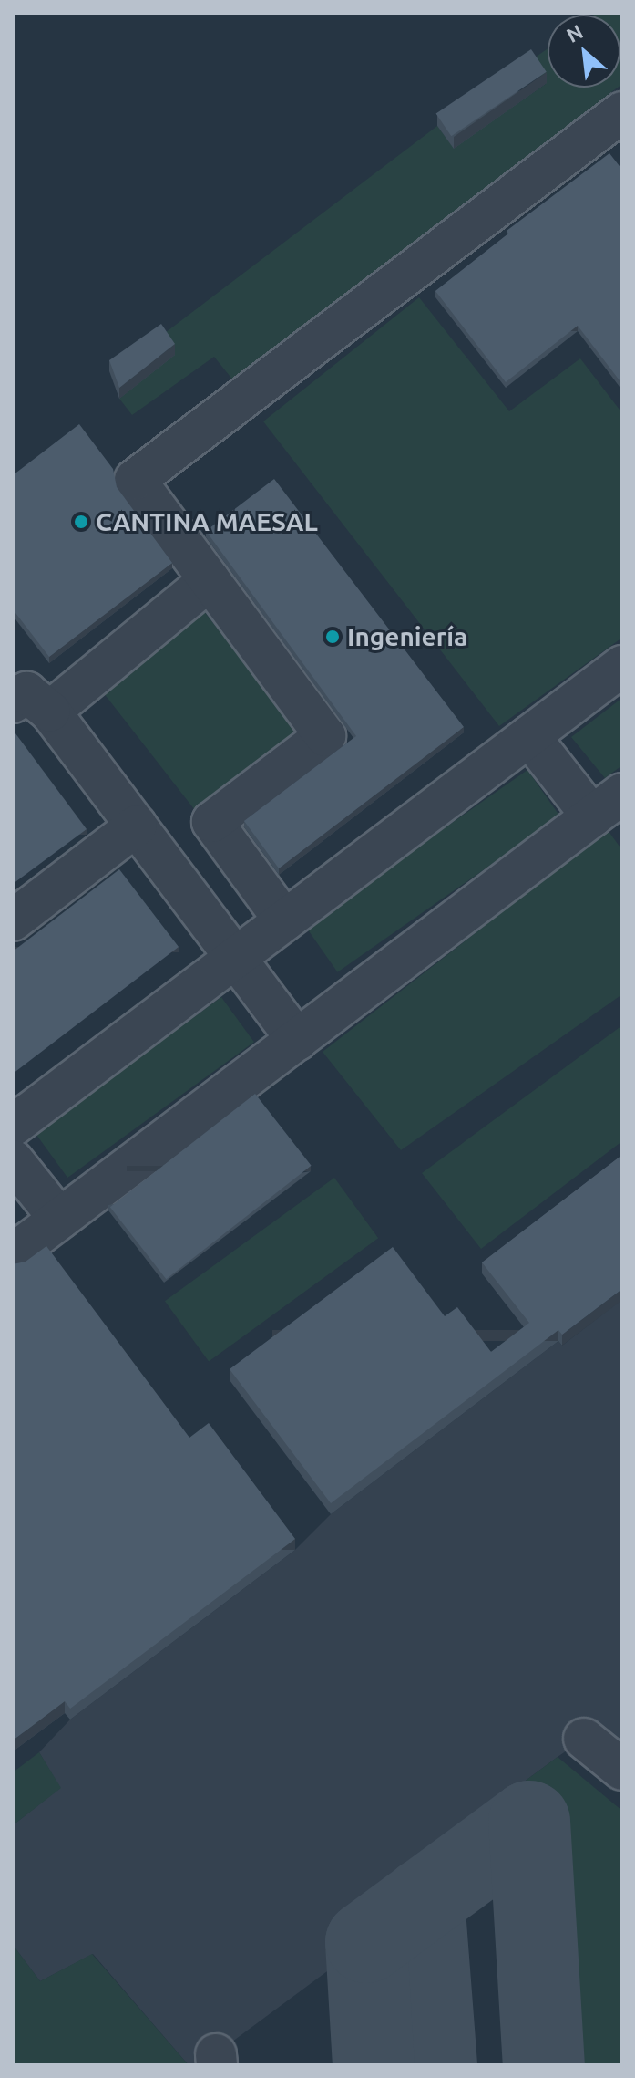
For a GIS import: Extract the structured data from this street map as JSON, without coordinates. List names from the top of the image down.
{
  "places": ["CANTINA MAESAL", "Ingeniería"],
  "north": "top left"
}
